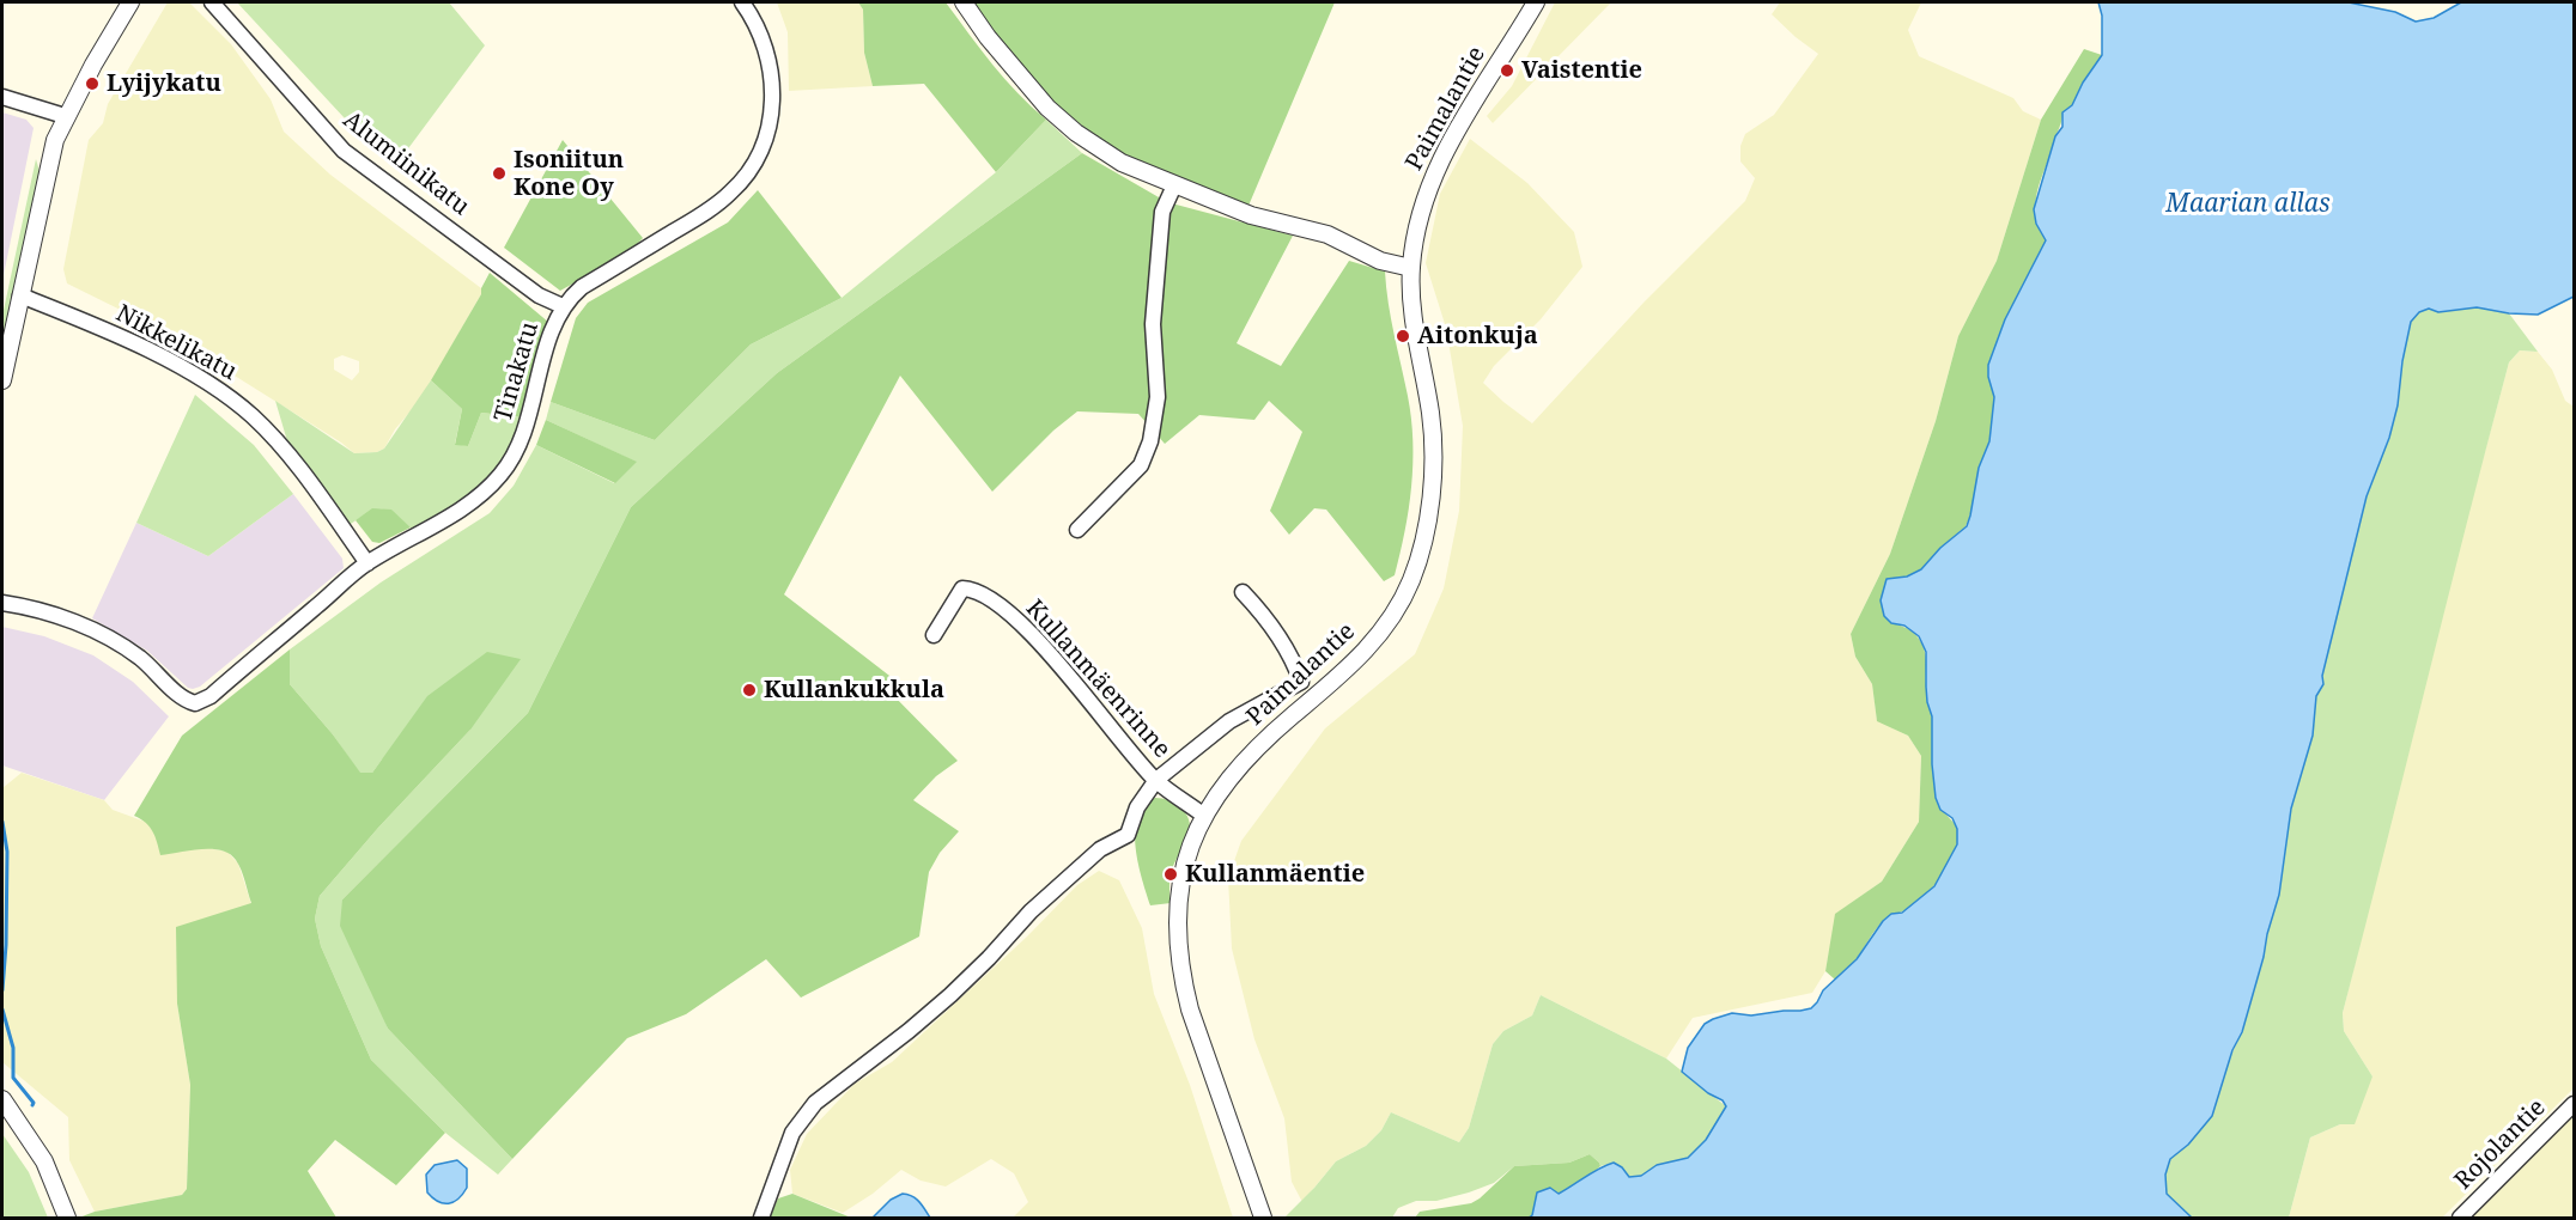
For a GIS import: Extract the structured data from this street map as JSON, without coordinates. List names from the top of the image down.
{
  "streets": {
    "street": [
      "Paimalantie",
      "Alumiinikatu",
      "Nikkelikatu",
      "Tinakatu",
      "Kullanmäenrinne",
      "Rojolantie"
    ]
  },
  "crossings": [
    ["Paimalantie", "Kullanmäenrinne"],
    ["Alumiinikatu", "Tinakatu"],
    ["Nikkelikatu", "Tinakatu"]
  ],
  "water": ["Maarian allas"],
  "places": [
    "Vaistentie",
    "Lyijykatu",
    "Isoniitun Kone Oy",
    "Aitonkuja",
    "Kullankukkula",
    "Kullanmäentie"
  ]
}
